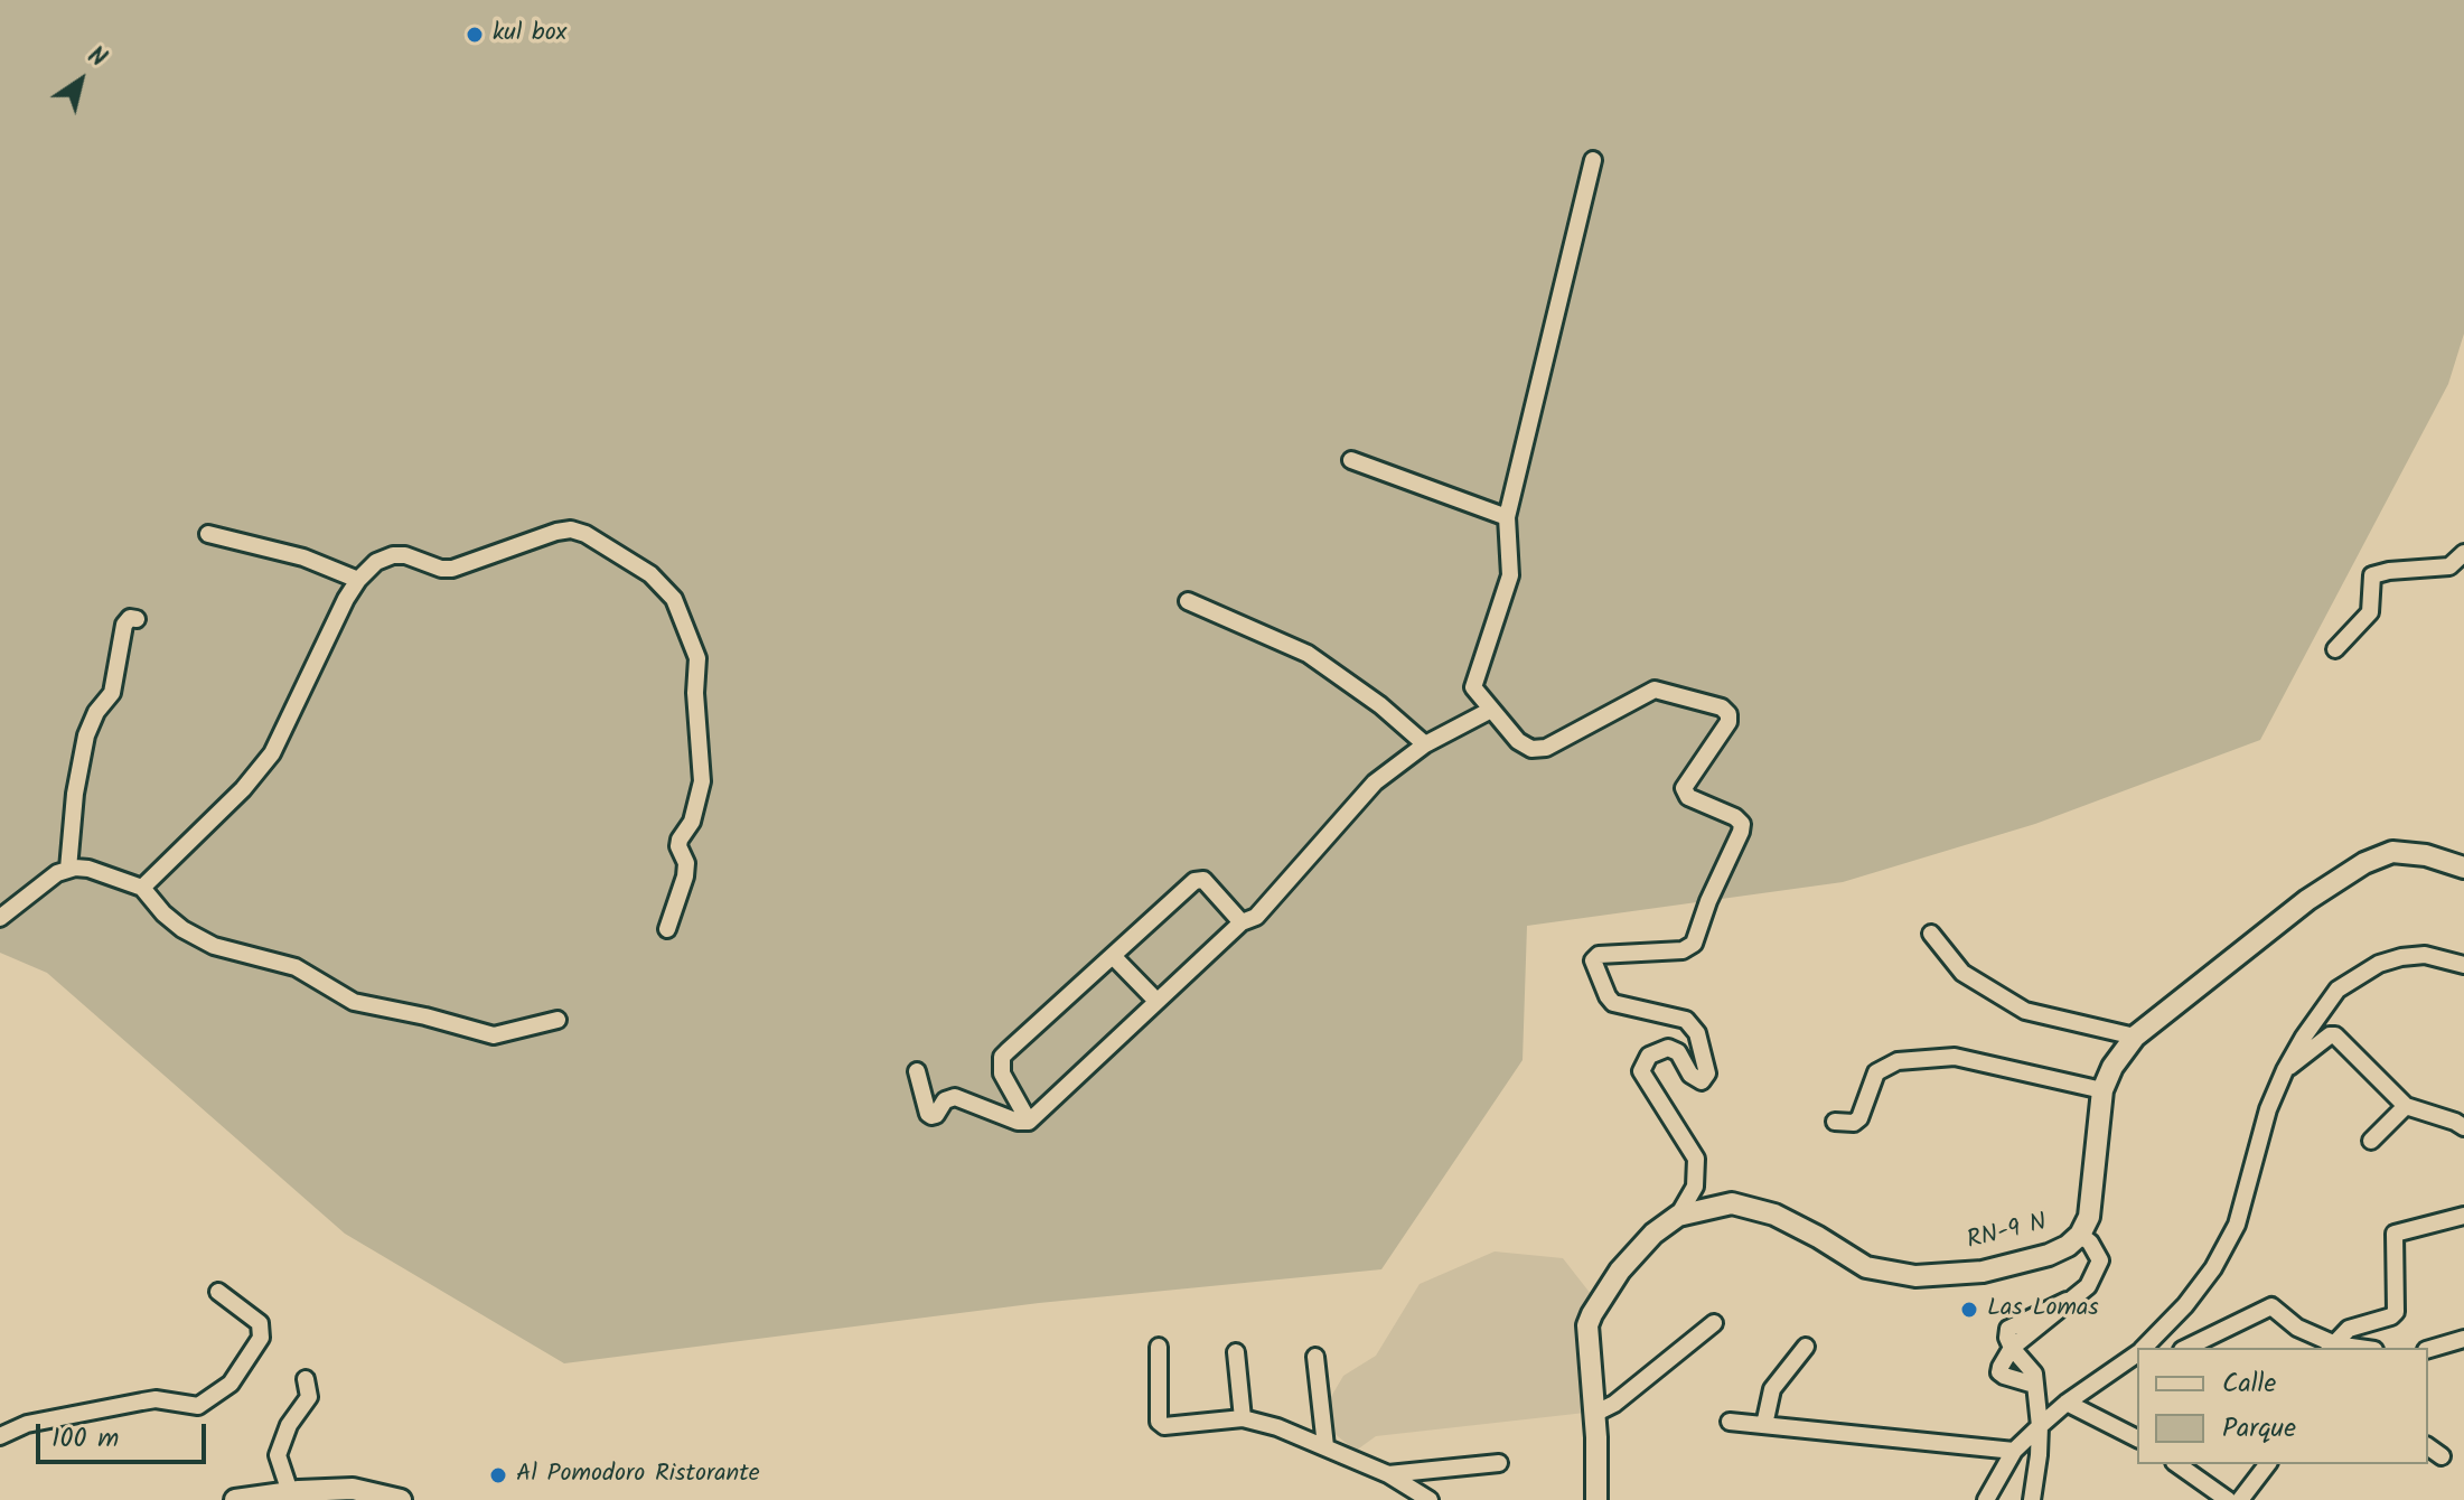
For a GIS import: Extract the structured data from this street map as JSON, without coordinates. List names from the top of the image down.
{
  "streets": {
    "main road": ["RN-9 N"]
  },
  "places": ["kul box", "Las Lomas", "Al Pomodoro Ristorante"],
  "legend": ["Calle", "Parque"],
  "scale_bar": "100 m",
  "north": "top right"
}
